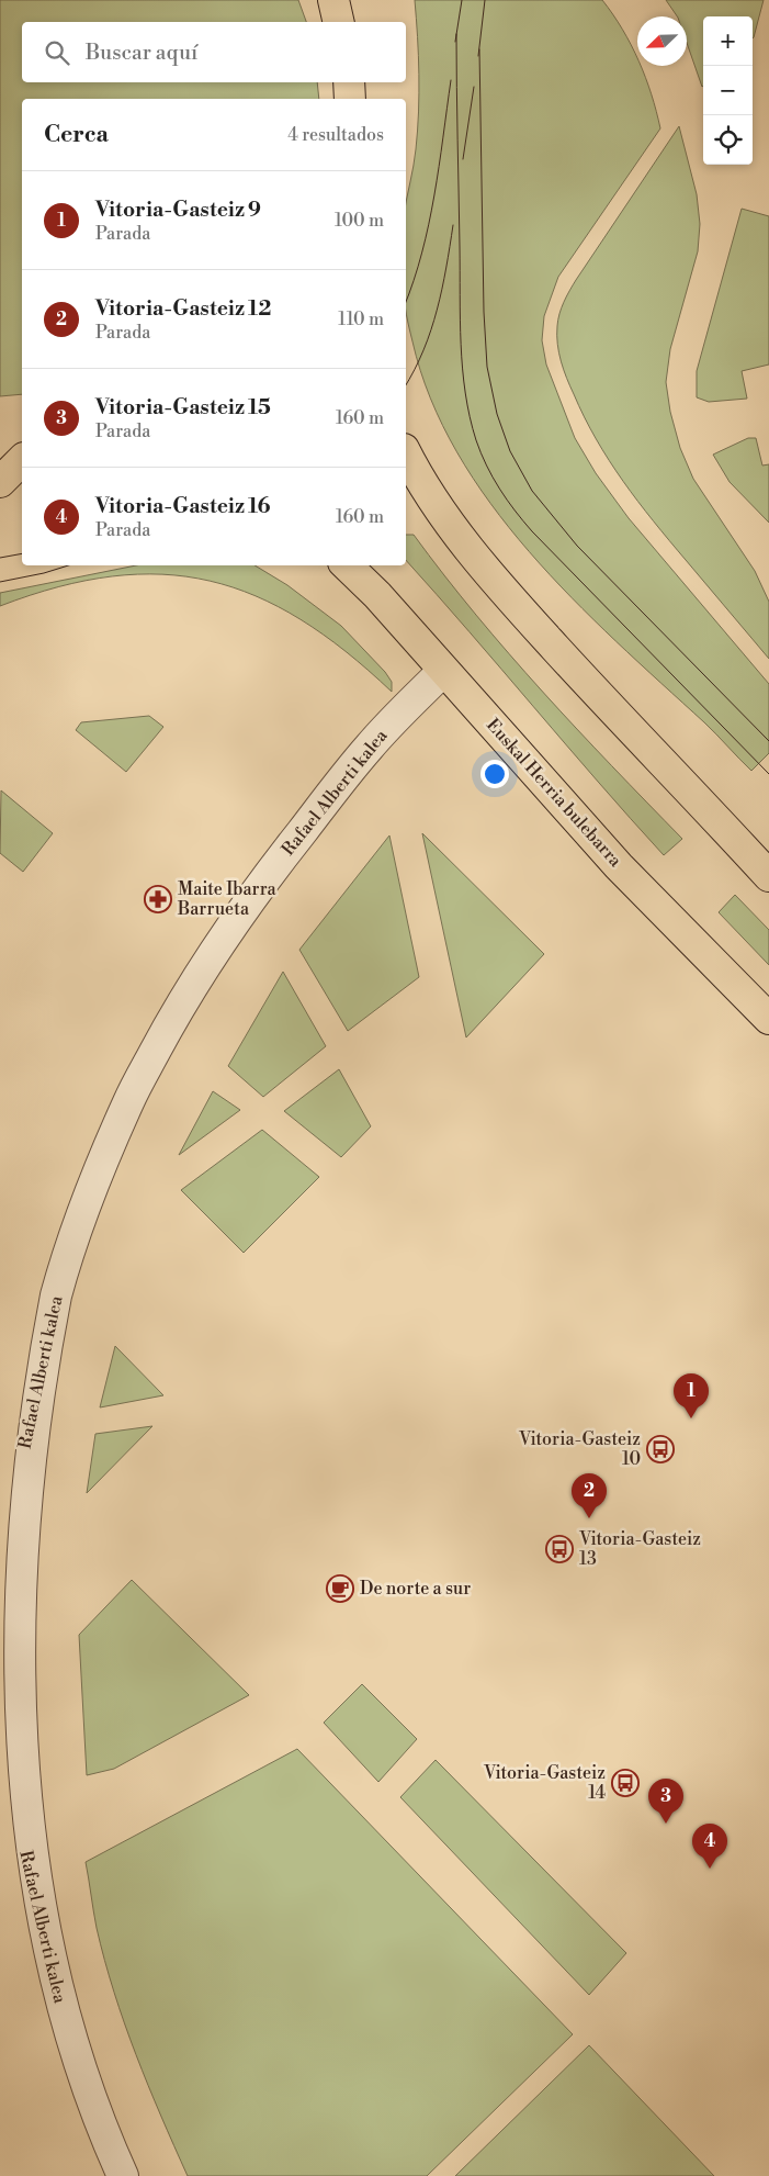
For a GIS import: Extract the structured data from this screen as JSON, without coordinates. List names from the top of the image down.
{
  "streets": {
    "main road": ["Euskal Herria bulebarra"],
    "street": ["Rafael Alberti kalea"]
  },
  "crossings": [
    ["Rafael Alberti kalea", "Euskal Herria bulebarra"]
  ],
  "places": {
    "pharmacy": ["Maite Ibarra Barrueta"],
    "bus stop": ["Vitoria-Gasteiz 10", "Vitoria-Gasteiz 13", "Vitoria-Gasteiz 14"],
    "cafe": ["De norte a sur"]
  },
  "north": "bottom left",
  "page": {
    "map_buttons": ["+", "−"],
    "search": "Buscar aquí",
    "heading": ["Cerca", "4 resultados"],
    "list": [
      {
        "mark": "1",
        "name": "Vitoria-Gasteiz 9",
        "note": "Parada",
        "value": "100 m"
      },
      {
        "mark": "2",
        "name": "Vitoria-Gasteiz 12",
        "note": "Parada",
        "value": "110 m"
      },
      {
        "mark": "3",
        "name": "Vitoria-Gasteiz 15",
        "note": "Parada",
        "value": "160 m"
      },
      {
        "mark": "4",
        "name": "Vitoria-Gasteiz 16",
        "note": "Parada",
        "value": "160 m"
      }
    ],
    "pins": [
      "1",
      "2",
      "3",
      "4"
    ]
  }
}
